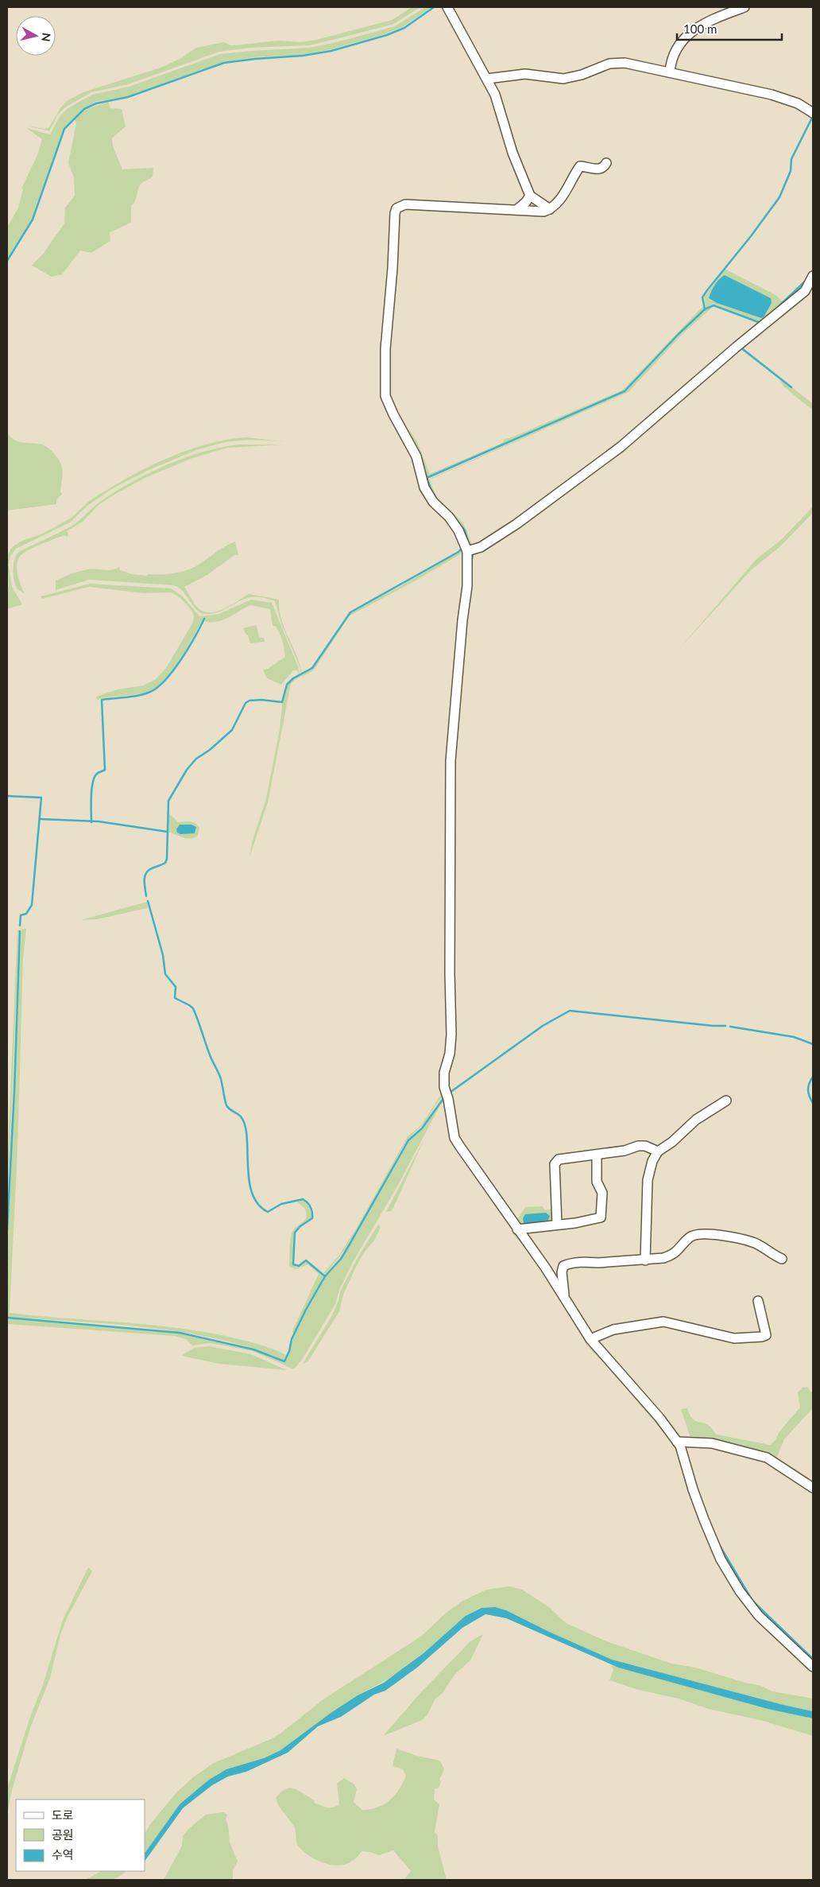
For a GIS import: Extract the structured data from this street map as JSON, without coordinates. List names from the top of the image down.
{
  "legend": ["도로", "공원", "수역"],
  "scale_bar": "100 m",
  "north": "right"
}
